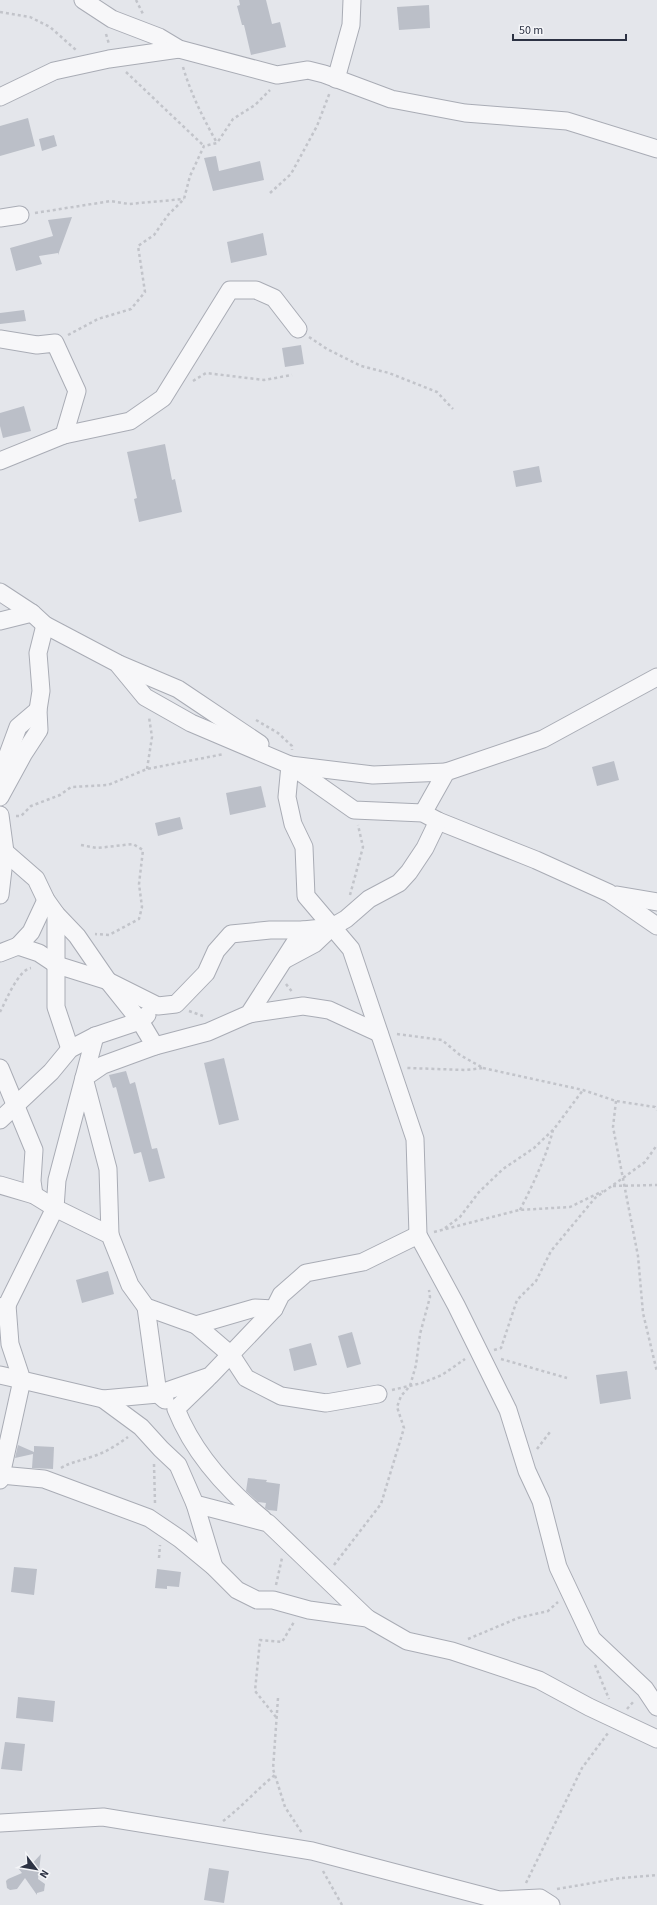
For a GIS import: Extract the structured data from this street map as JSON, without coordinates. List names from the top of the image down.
{
  "scale_bar": "50 m",
  "north": "bottom right"
}
